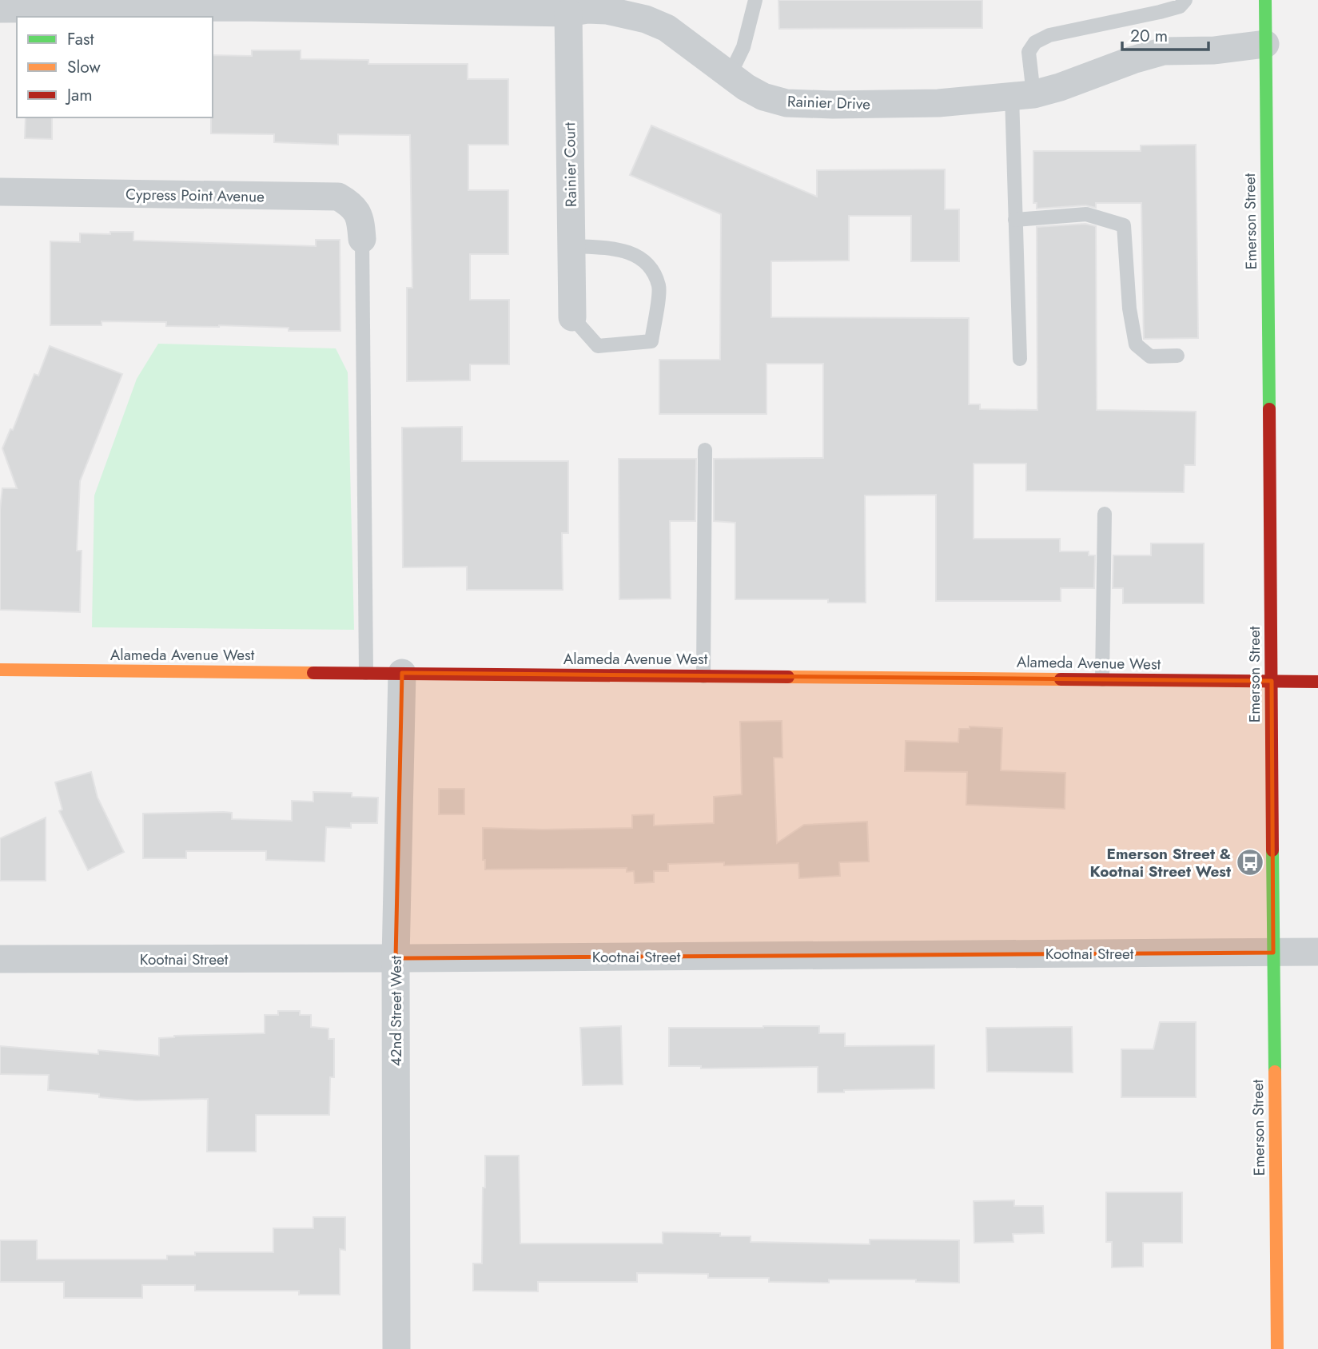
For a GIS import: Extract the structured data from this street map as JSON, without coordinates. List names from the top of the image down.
{
  "streets": {
    "main road": ["Emerson Street", "Alameda Avenue West"],
    "street": [
      "Rainier Drive",
      "Rainier Court",
      "Cypress Point Avenue",
      "Kootnai Street",
      "42nd Street West"
    ]
  },
  "crossings": [
    ["Rainier Drive", "Rainier Court"],
    ["Rainier Drive", "Emerson Street"],
    ["Emerson Street", "Alameda Avenue West"],
    ["Emerson Street", "Kootnai Street"],
    ["Alameda Avenue West", "42nd Street West"],
    ["Kootnai Street", "42nd Street West"]
  ],
  "places": {
    "bus stop": ["Emerson Street & Kootnai Street West"]
  },
  "legend": ["Fast", "Slow", "Jam"],
  "scale_bar": "20 m"
}
